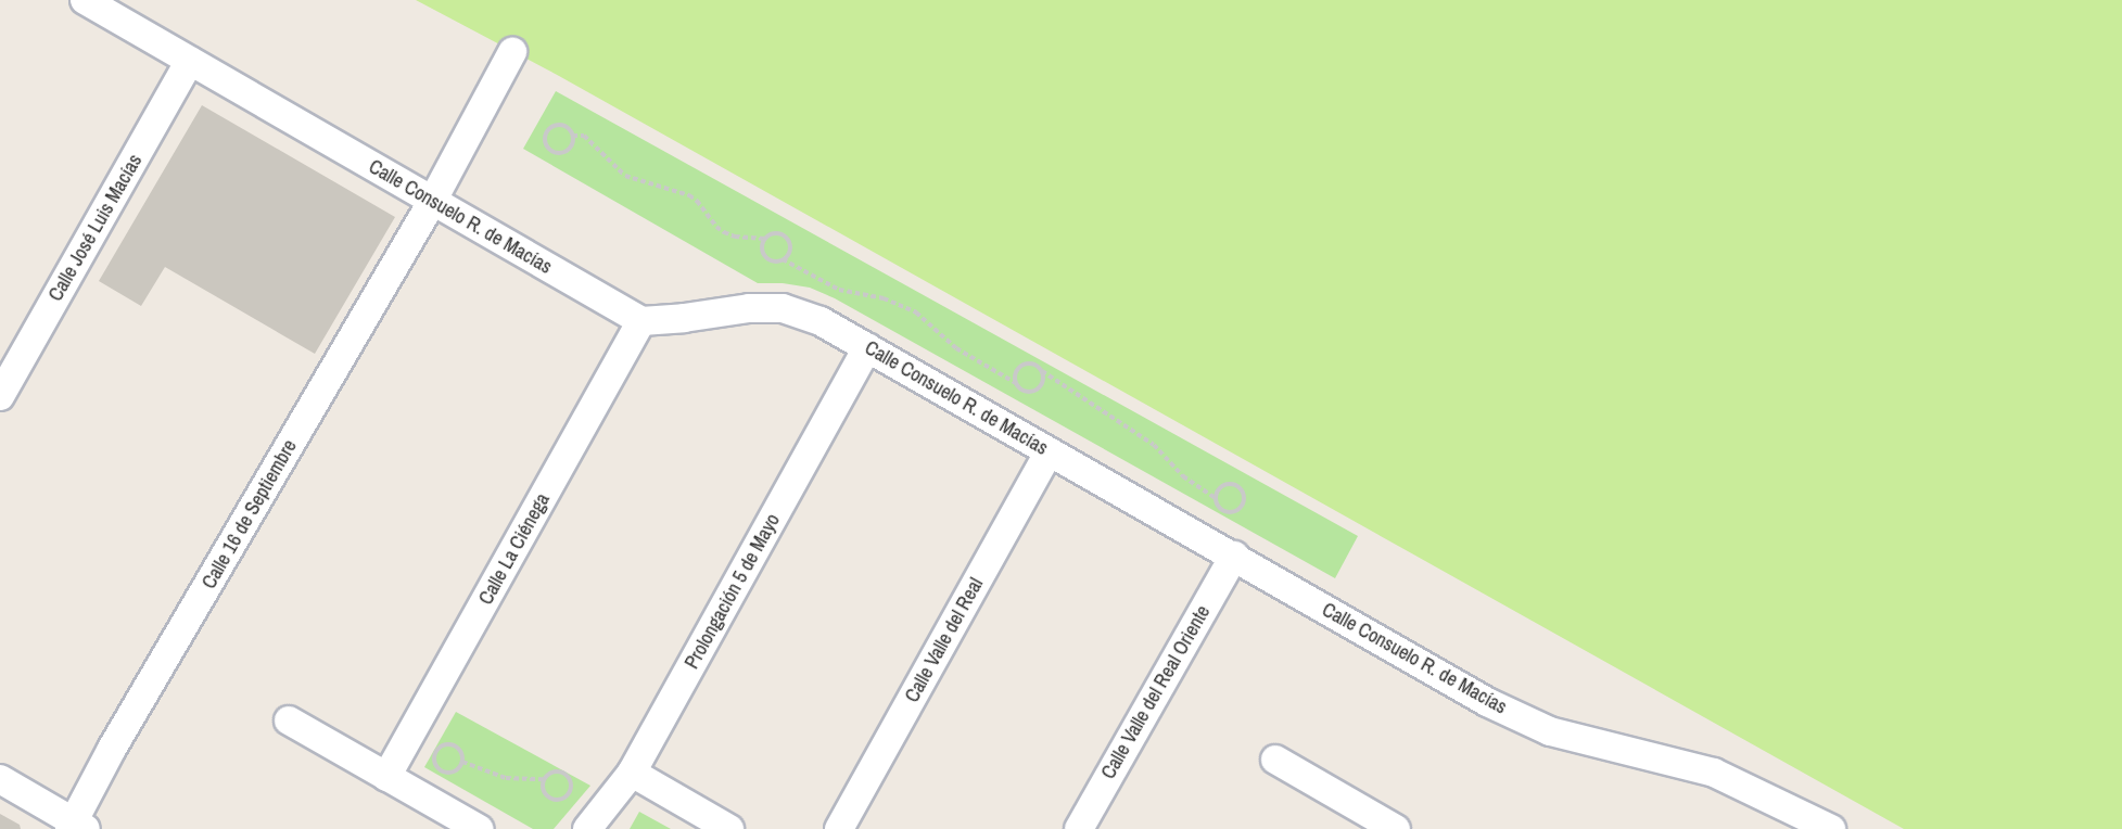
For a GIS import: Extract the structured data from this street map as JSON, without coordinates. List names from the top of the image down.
{
  "streets": {
    "street": [
      "Calle Consuelo R. de Macías",
      "Calle José Luis Macías",
      "Calle 16 de Septiembre",
      "Calle La Ciénega",
      "Prolongación 5 de Mayo",
      "Calle Valle del Real",
      "Calle Valle del Real Oriente"
    ]
  },
  "crossings": [
    ["Calle Consuelo R. de Macías", "Calle José Luis Macías"],
    ["Calle Consuelo R. de Macías", "Calle 16 de Septiembre"],
    ["Calle Consuelo R. de Macías", "Calle La Ciénega"],
    ["Calle Consuelo R. de Macías", "Prolongación 5 de Mayo"],
    ["Calle Consuelo R. de Macías", "Calle Valle del Real"],
    ["Calle Consuelo R. de Macías", "Calle Valle del Real Oriente"]
  ]
}
